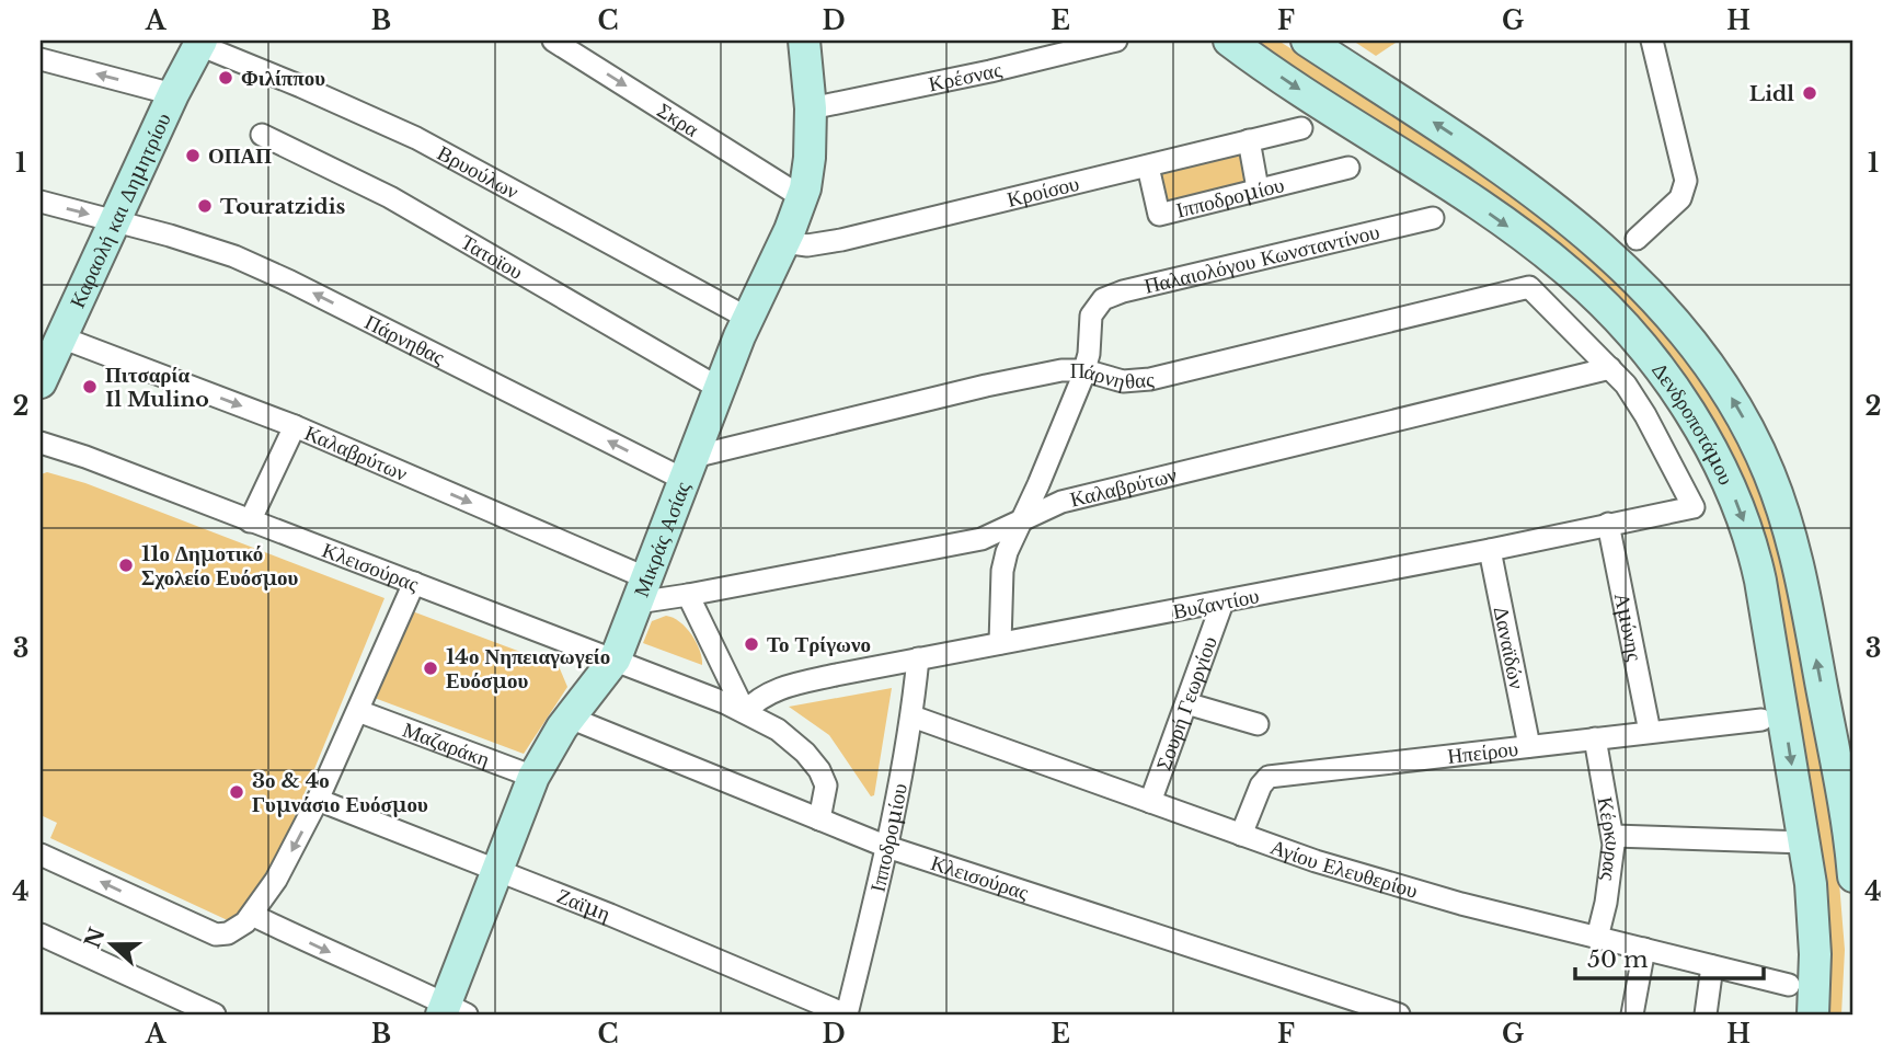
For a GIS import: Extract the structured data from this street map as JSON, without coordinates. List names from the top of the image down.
{
  "streets": {
    "main road": ["Καραολή και Δημητρίου", "Δενδροποτάμου", "Μικράς Ασίας"],
    "street": [
      "Κρέσνας",
      "Σκρα",
      "Βρυούλων",
      "Κροίσου",
      "Ιπποδρομίου",
      "Τατοϊου",
      "Παλαιολόγου Κωνσταντίνου",
      "Πάρνηθας",
      "Καλαβρύτων",
      "Κλεισούρας",
      "Βυζαντίου",
      "Αμύνης",
      "Δαναϊδών",
      "Σουρή Γεωργίου",
      "Μαζαράκη",
      "Ηπείρου",
      "Κέρκυρας",
      "Αγίου Ελευθερίου",
      "Ζαϊμη"
    ]
  },
  "crossings": [
    ["Κρέσνας", "Μικράς Ασίας"],
    ["Σκρα", "Μικράς Ασίας"],
    ["Βρυούλων", "Καραολή και Δημητρίου"],
    ["Βρυούλων", "Μικράς Ασίας"],
    ["Κροίσου", "Ιπποδρομίου"],
    ["Κροίσου", "Μικράς Ασίας"],
    ["Ιπποδρομίου", "Κλεισούρας"],
    ["Ιπποδρομίου", "Βυζαντίου"],
    ["Ιπποδρομίου", "Αγίου Ελευθερίου"],
    ["Ιπποδρομίου", "Ζαϊμη"],
    ["Καραολή και Δημητρίου", "Πάρνηθας"],
    ["Καραολή και Δημητρίου", "Καλαβρύτων"],
    ["Τατοϊου", "Μικράς Ασίας"],
    ["Παλαιολόγου Κωνσταντίνου", "Πάρνηθας"],
    ["Πάρνηθας", "Καλαβρύτων"],
    ["Πάρνηθας", "Μικράς Ασίας"],
    ["Πάρνηθας", "Βυζαντίου"],
    ["Καλαβρύτων", "Μικράς Ασίας"],
    ["Καλαβρύτων", "Βυζαντίου"],
    ["Μικράς Ασίας", "Κλεισούρας"],
    ["Μικράς Ασίας", "Μαζαράκη"],
    ["Μικράς Ασίας", "Ζαϊμη"],
    ["Βυζαντίου", "Αμύνης"],
    ["Βυζαντίου", "Δαναϊδών"],
    ["Βυζαντίου", "Σουρή Γεωργίου"],
    ["Αμύνης", "Ηπείρου"],
    ["Δαναϊδών", "Ηπείρου"],
    ["Σουρή Γεωργίου", "Αγίου Ελευθερίου"],
    ["Ηπείρου", "Κέρκυρας"],
    ["Ηπείρου", "Αγίου Ελευθερίου"],
    ["Κέρκυρας", "Αγίου Ελευθερίου"]
  ],
  "one_way": ["Σκρα", "Καλαβρύτων"],
  "places": [
    "Φιλίππου",
    "Lidl",
    "ΟΠΑΠ",
    "Touratzidis",
    "Πιτσαρία Il Mulino",
    "11ο Δημοτικό Σχολείο Ευόσμου",
    "Το Τρίγωνο",
    "14ο Νηπειαγωγείο Ευόσμου",
    "3ο & 4ο Γυμνάσιο Ευόσμου"
  ],
  "scale_bar": "50 m",
  "north": "left",
  "grid": {
    "columns": [
      "A",
      "B",
      "C",
      "D",
      "E",
      "F",
      "G",
      "H"
    ],
    "rows": [
      "1",
      "2",
      "3",
      "4"
    ]
  }
}
